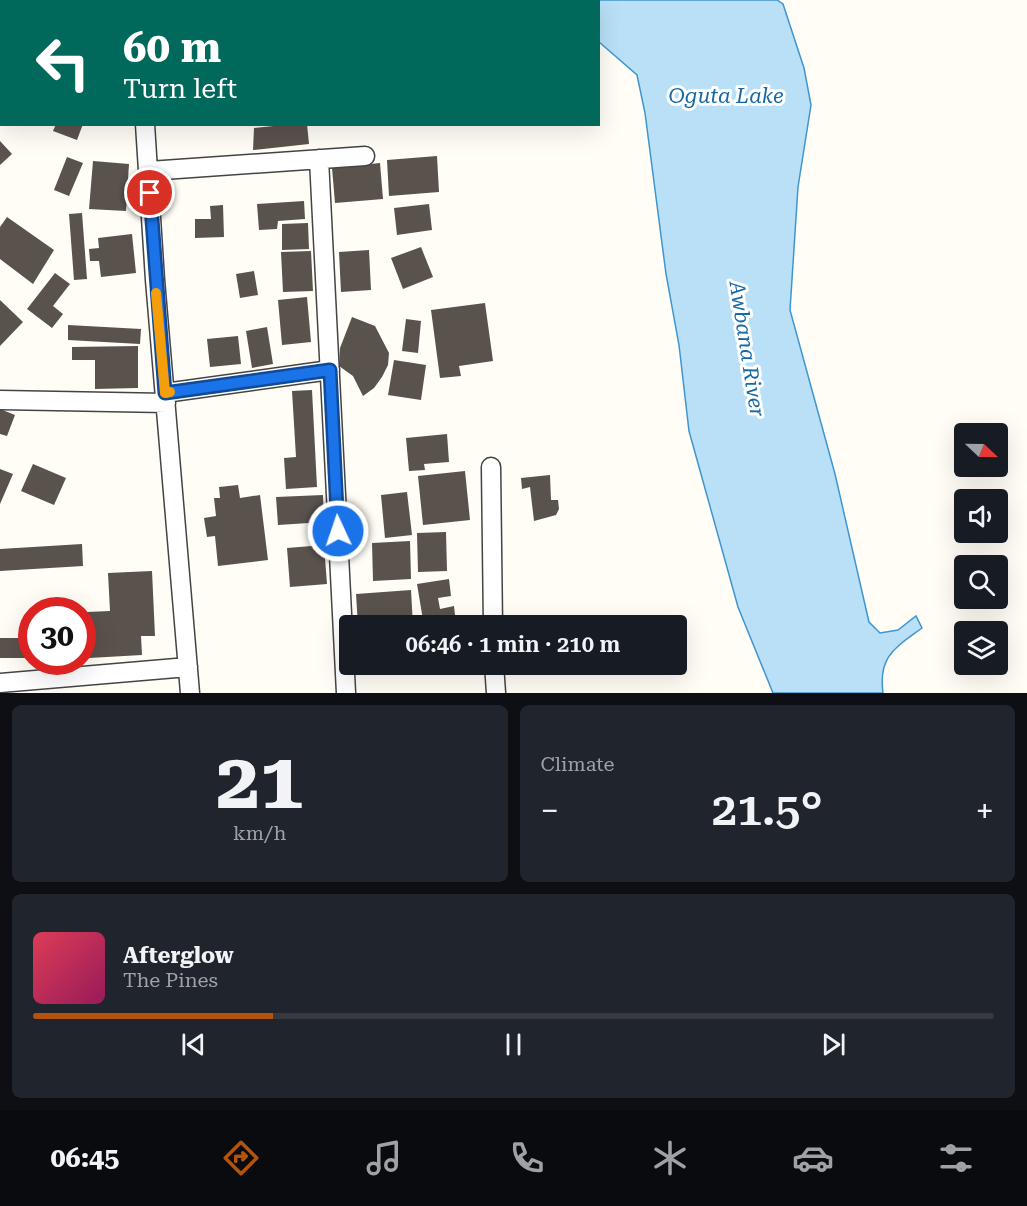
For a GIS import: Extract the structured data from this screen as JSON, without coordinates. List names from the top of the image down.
{
  "water": ["Oguta Lake", "Awbana River"],
  "north": "right",
  "page": {
    "turn": ["60 m", "Turn left"],
    "limit": "30",
    "trip": "06:46 · 1 min · 210 m",
    "tile": [
      ["21", "km/h"],
      "Climate"
    ],
    "heat": ["−", "21.5°", "+"],
    "song": ["Afterglow", "The Pines"],
    "tabs": "06:45"
  }
}
